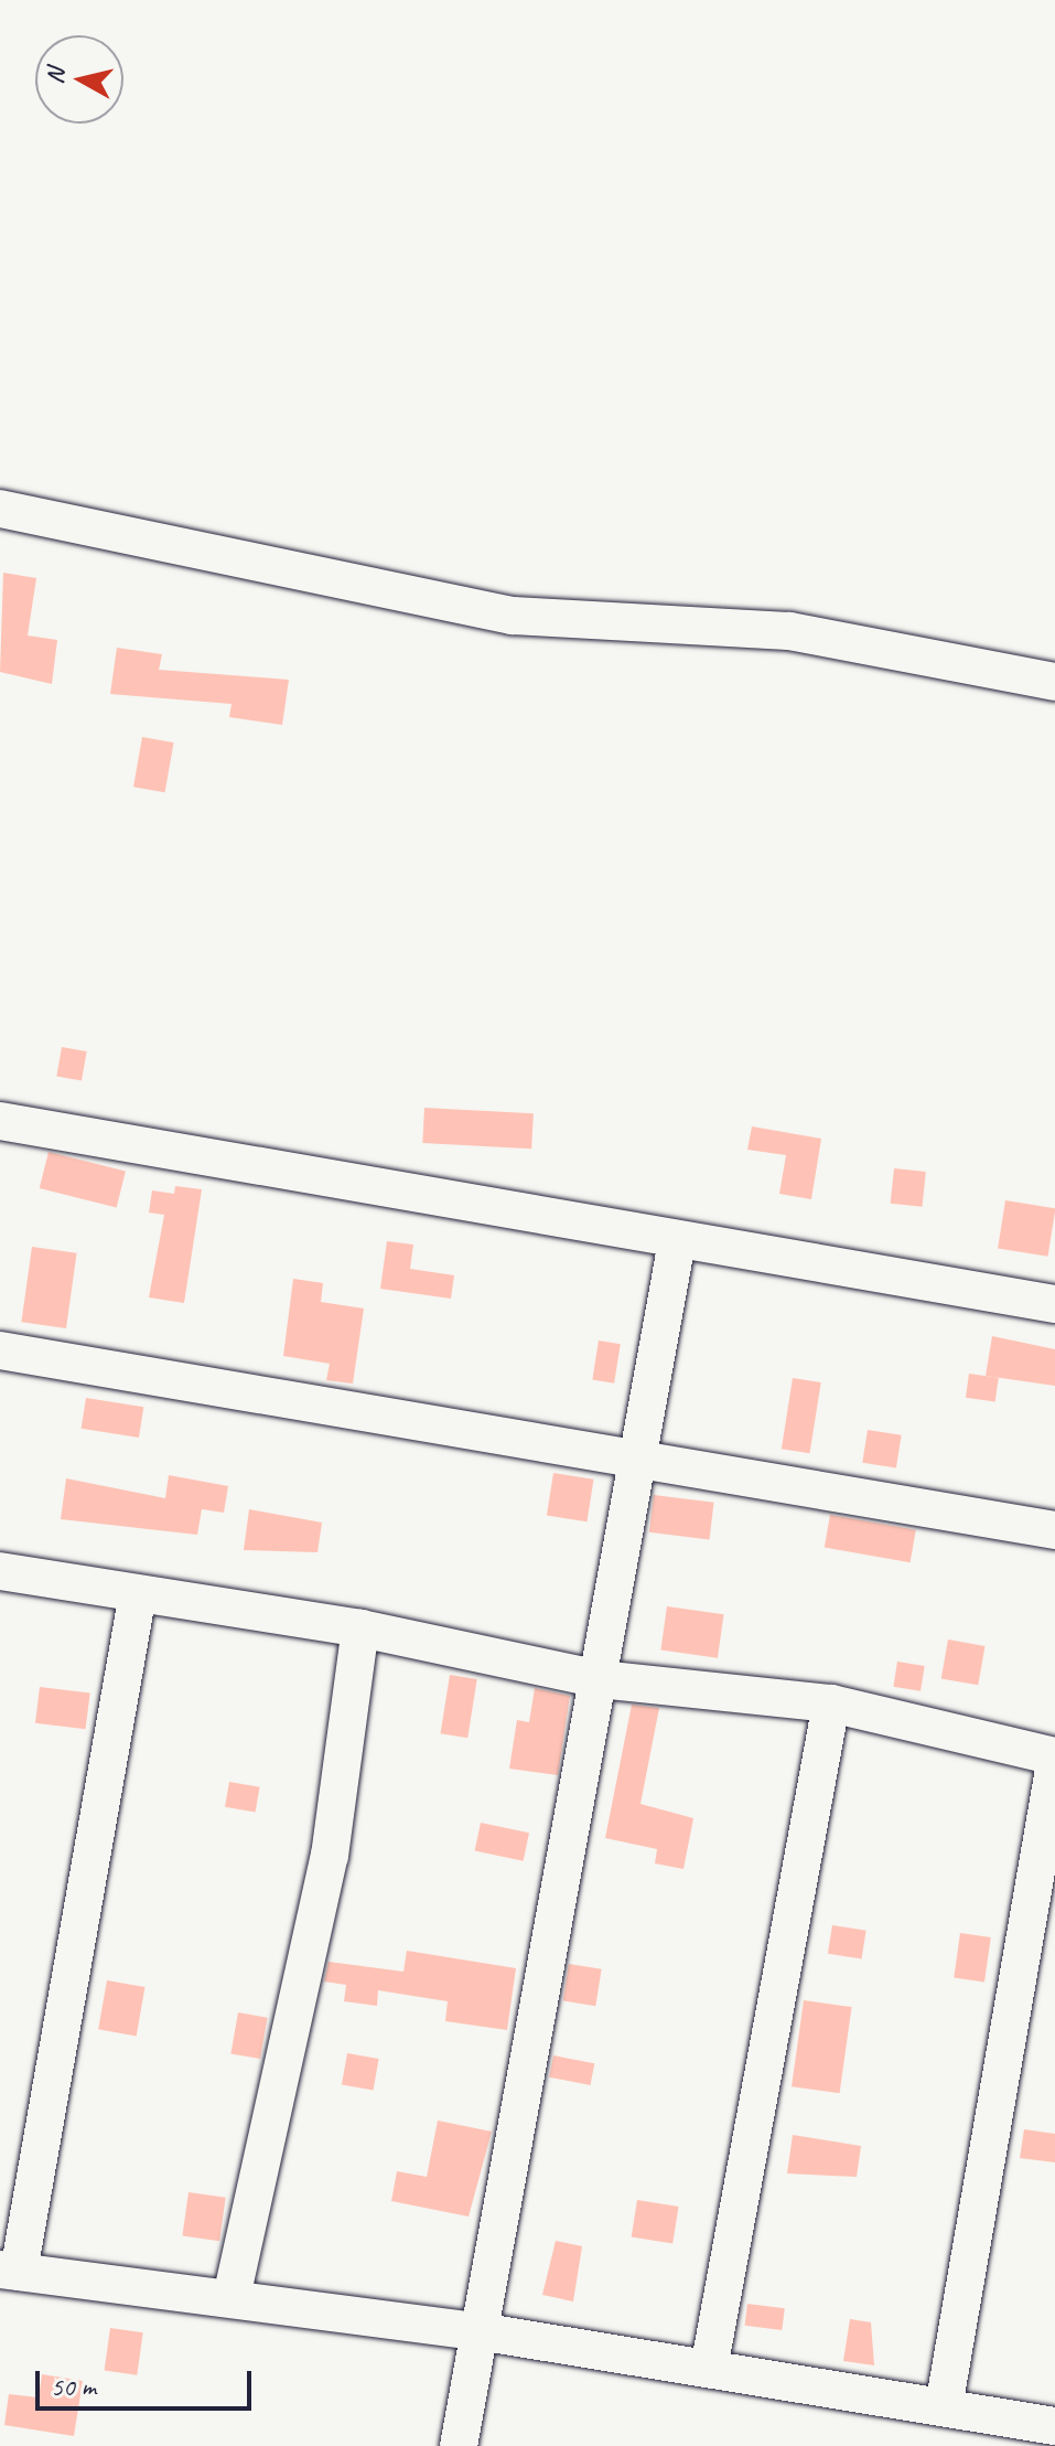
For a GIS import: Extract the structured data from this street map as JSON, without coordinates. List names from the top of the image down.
{
  "scale_bar": "50 m",
  "north": "left"
}
